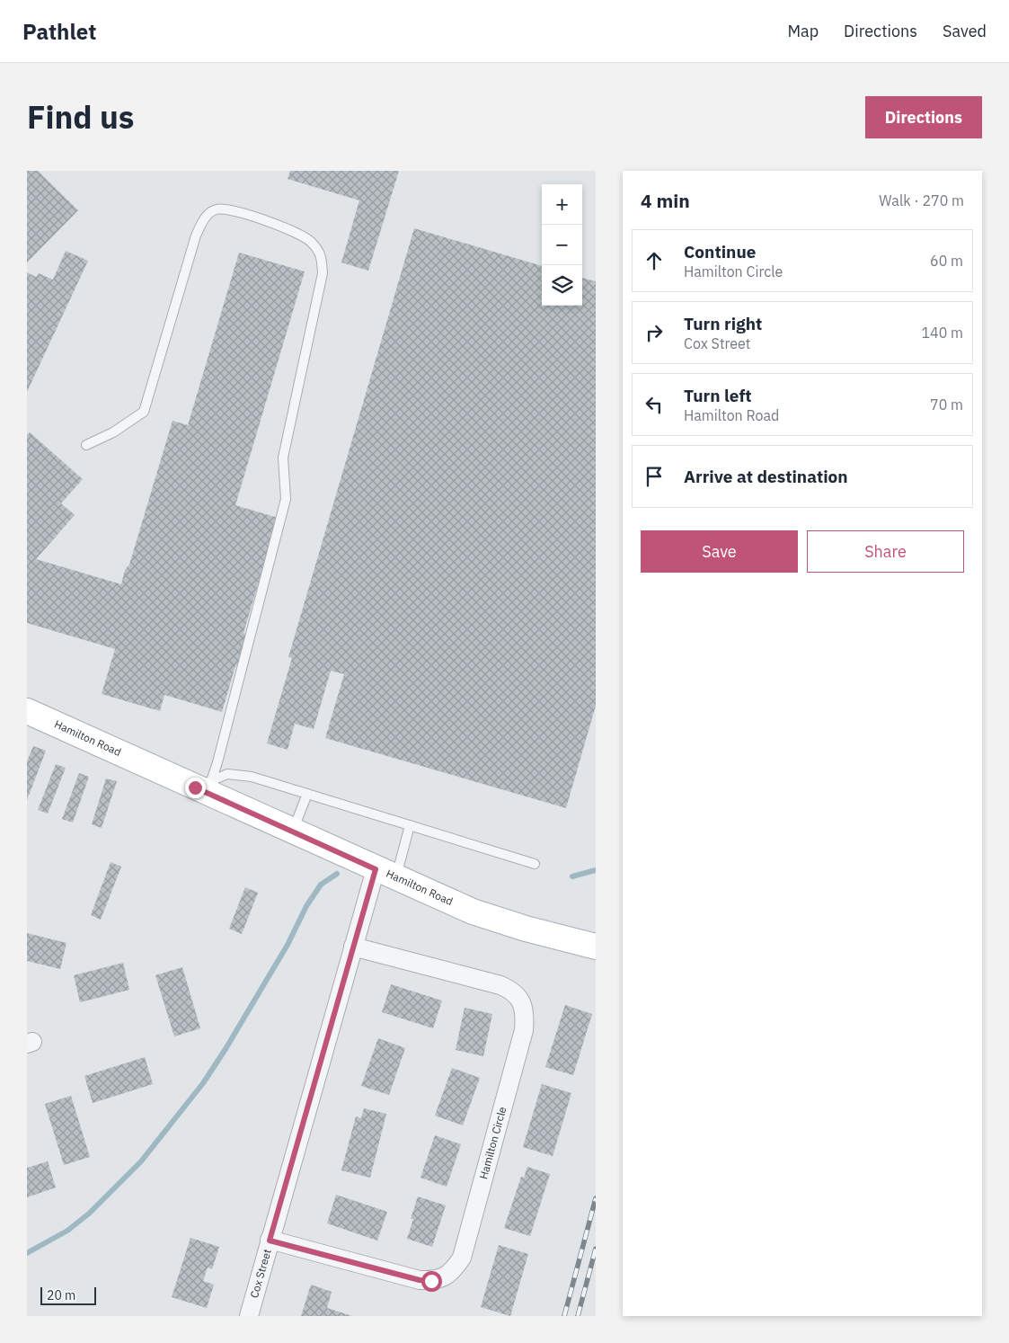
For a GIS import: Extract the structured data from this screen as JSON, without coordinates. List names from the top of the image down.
{
  "streets": {
    "street": ["Hamilton Road", "Hamilton Circle", "Cox Street"]
  },
  "crossings": [
    ["Hamilton Road", "Cox Street"],
    ["Hamilton Circle", "Cox Street"]
  ],
  "scale_bar": "20 m",
  "page": {
    "header": "Pathlet",
    "nav": ["Map", "Directions", "Saved"],
    "title": "Find us",
    "buttons": [
      "Directions",
      ["Save", "Share"]
    ],
    "heading": ["4 min", "Walk · 270 m"],
    "map_buttons": ["+", "−"],
    "list": [
      ["Continue", "Hamilton Circle", "60 m"],
      ["Turn right", "Cox Street", "140 m"],
      ["Turn left", "Hamilton Road", "70 m"],
      "Arrive at destination"
    ],
    "scale": "20 m"
  }
}
